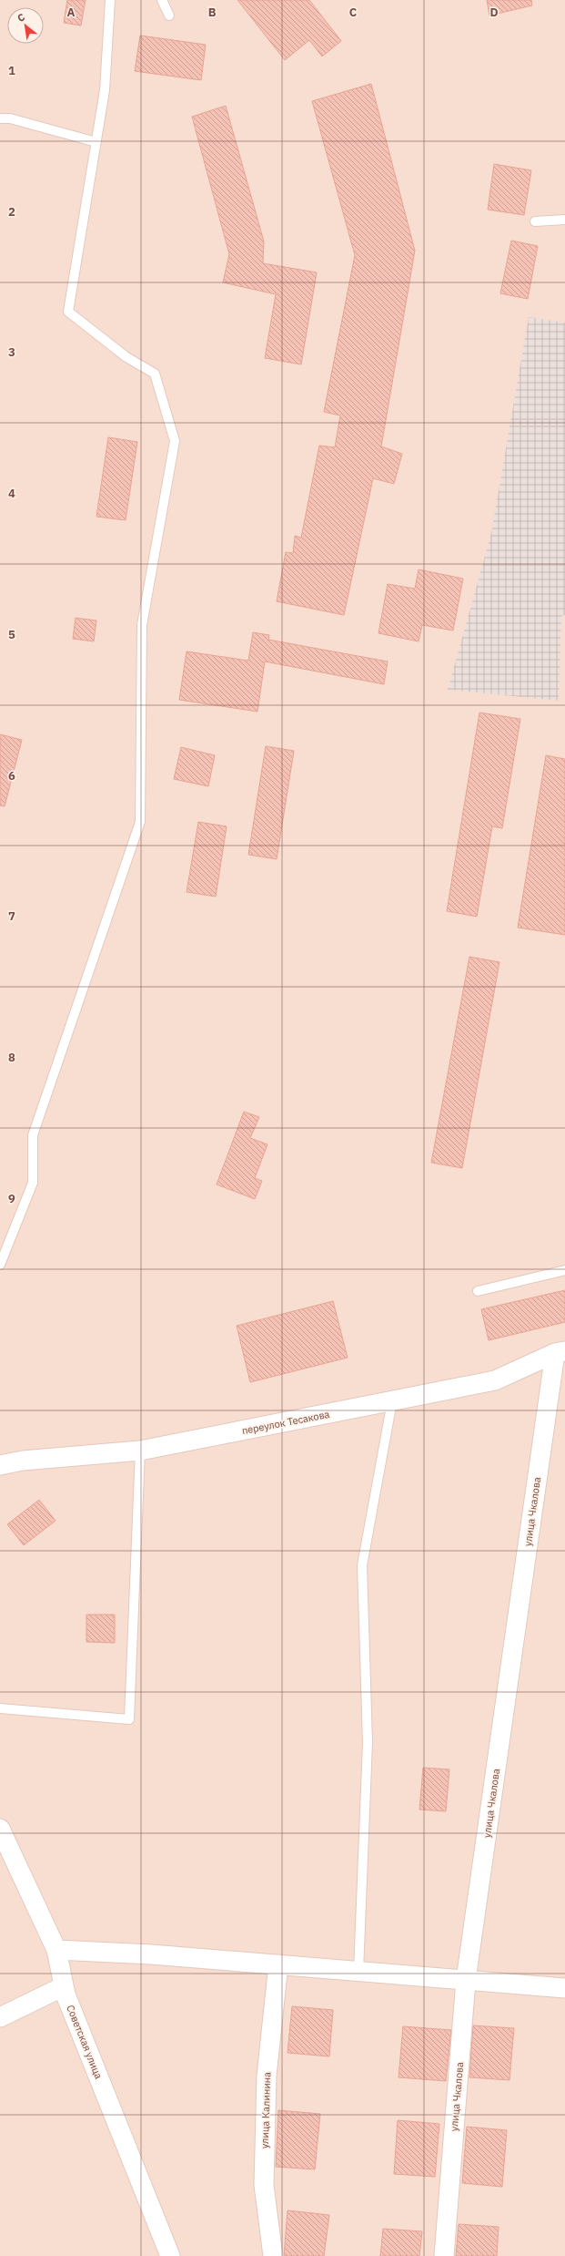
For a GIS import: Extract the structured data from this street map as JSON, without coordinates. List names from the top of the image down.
{
  "streets": {
    "street": [
      "переулок Тесакова",
      "улица Чкалова",
      "Советская улица",
      "улица Калинина"
    ]
  },
  "crossings": [
    ["переулок Тесакова", "улица Чкалова"]
  ],
  "north": "top left",
  "grid": {
    "columns": [
      "A",
      "B",
      "C",
      "D"
    ],
    "rows": [
      "1",
      "2",
      "3",
      "4",
      "5",
      "6",
      "7",
      "8",
      "9"
    ]
  }
}
